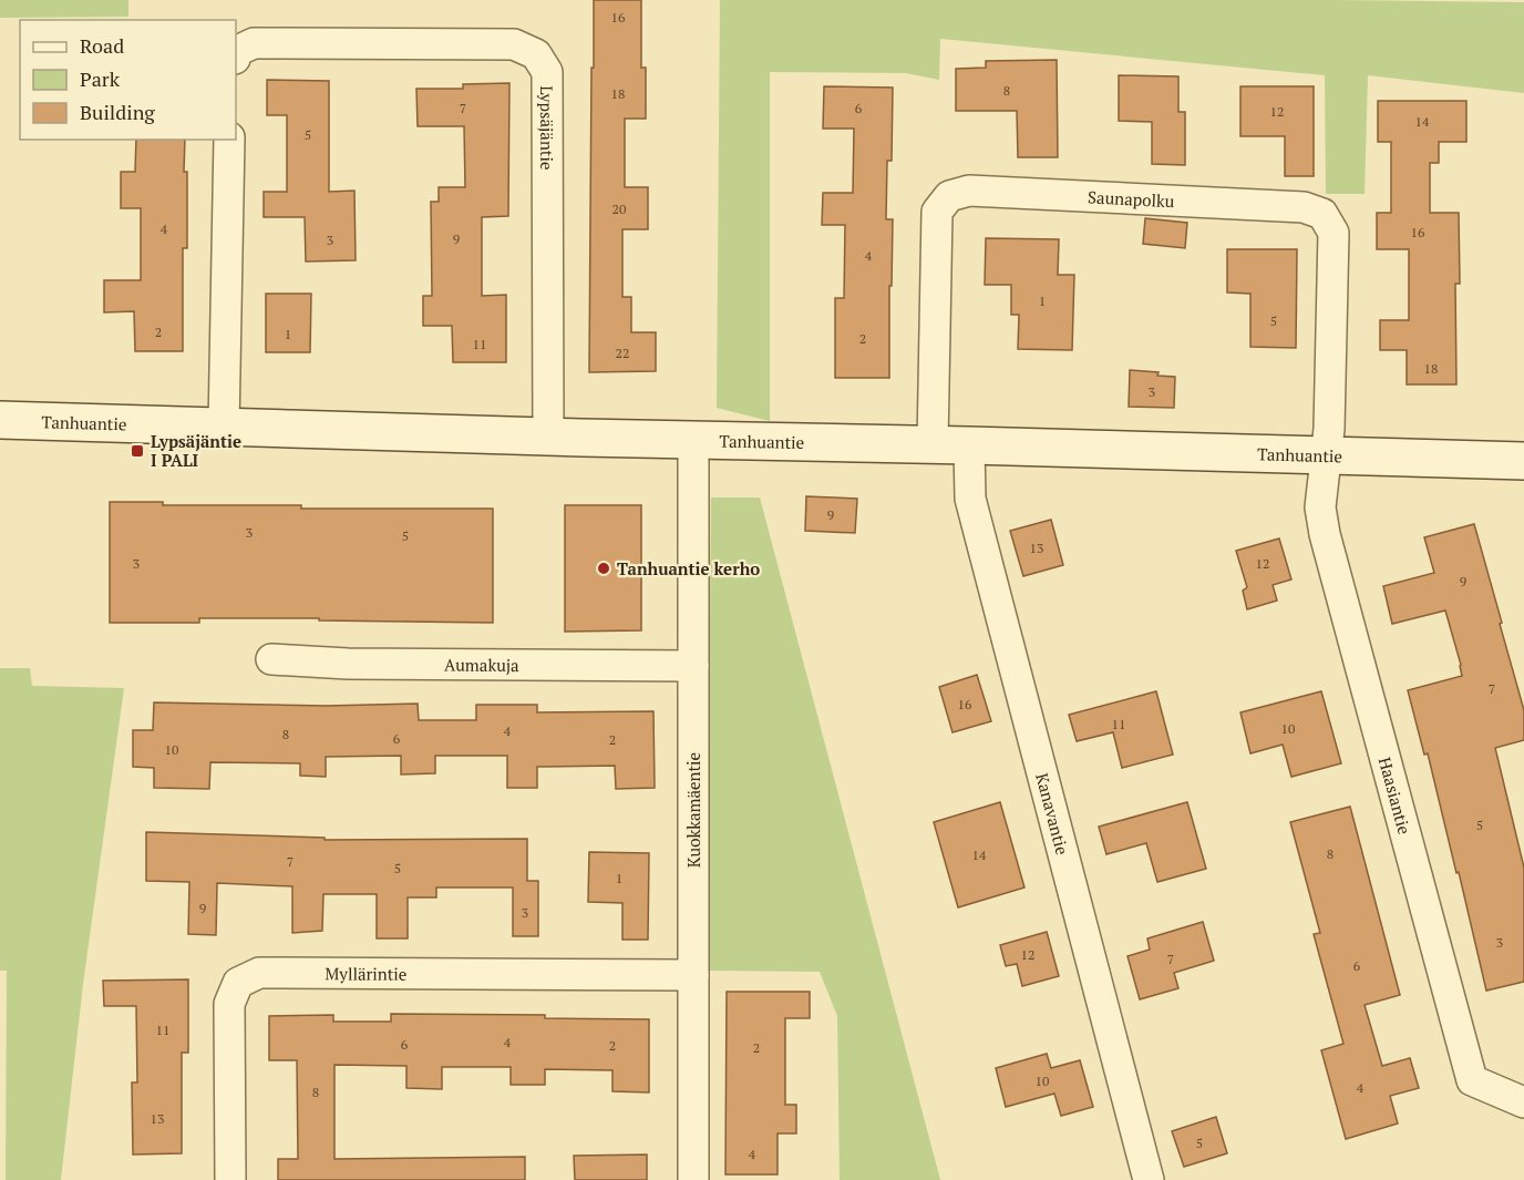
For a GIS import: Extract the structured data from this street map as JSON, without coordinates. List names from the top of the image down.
{
  "streets": {
    "street": [
      "Lypsäjäntie",
      "Saunapolku",
      "Tanhuantie",
      "Aumakuja",
      "Haasiantie",
      "Kuokkamäentie",
      "Kanavantie",
      "Myllärintie"
    ]
  },
  "crossings": [
    ["Lypsäjäntie", "Tanhuantie"],
    ["Saunapolku", "Tanhuantie"],
    ["Saunapolku", "Haasiantie"],
    ["Tanhuantie", "Haasiantie"],
    ["Tanhuantie", "Kuokkamäentie"],
    ["Tanhuantie", "Kanavantie"],
    ["Aumakuja", "Kuokkamäentie"],
    ["Kuokkamäentie", "Myllärintie"]
  ],
  "places": {
    "transit": ["Lypsäjäntie I PALI"],
    "other": ["Tanhuantie kerho"]
  },
  "house_numbers": [
    "16",
    "8",
    "18",
    "7",
    "6",
    "12",
    "14",
    "5",
    "20",
    "4",
    "16",
    "9",
    "3",
    "4",
    "1",
    "5",
    "2",
    "1",
    "2",
    "11",
    "22",
    "18",
    "3",
    "9",
    "3",
    "5",
    "13",
    "3",
    "12",
    "9",
    "7",
    "16",
    "11",
    "10",
    "4",
    "8",
    "6",
    "2",
    "10",
    "5",
    "8",
    "14",
    "7",
    "5",
    "1",
    "9",
    "3",
    "3",
    "12",
    "7",
    "6",
    "11",
    "4",
    "6",
    "2",
    "2",
    "10",
    "4",
    "8",
    "13",
    "5",
    "4"
  ],
  "legend": ["Road", "Park", "Building"]
}
